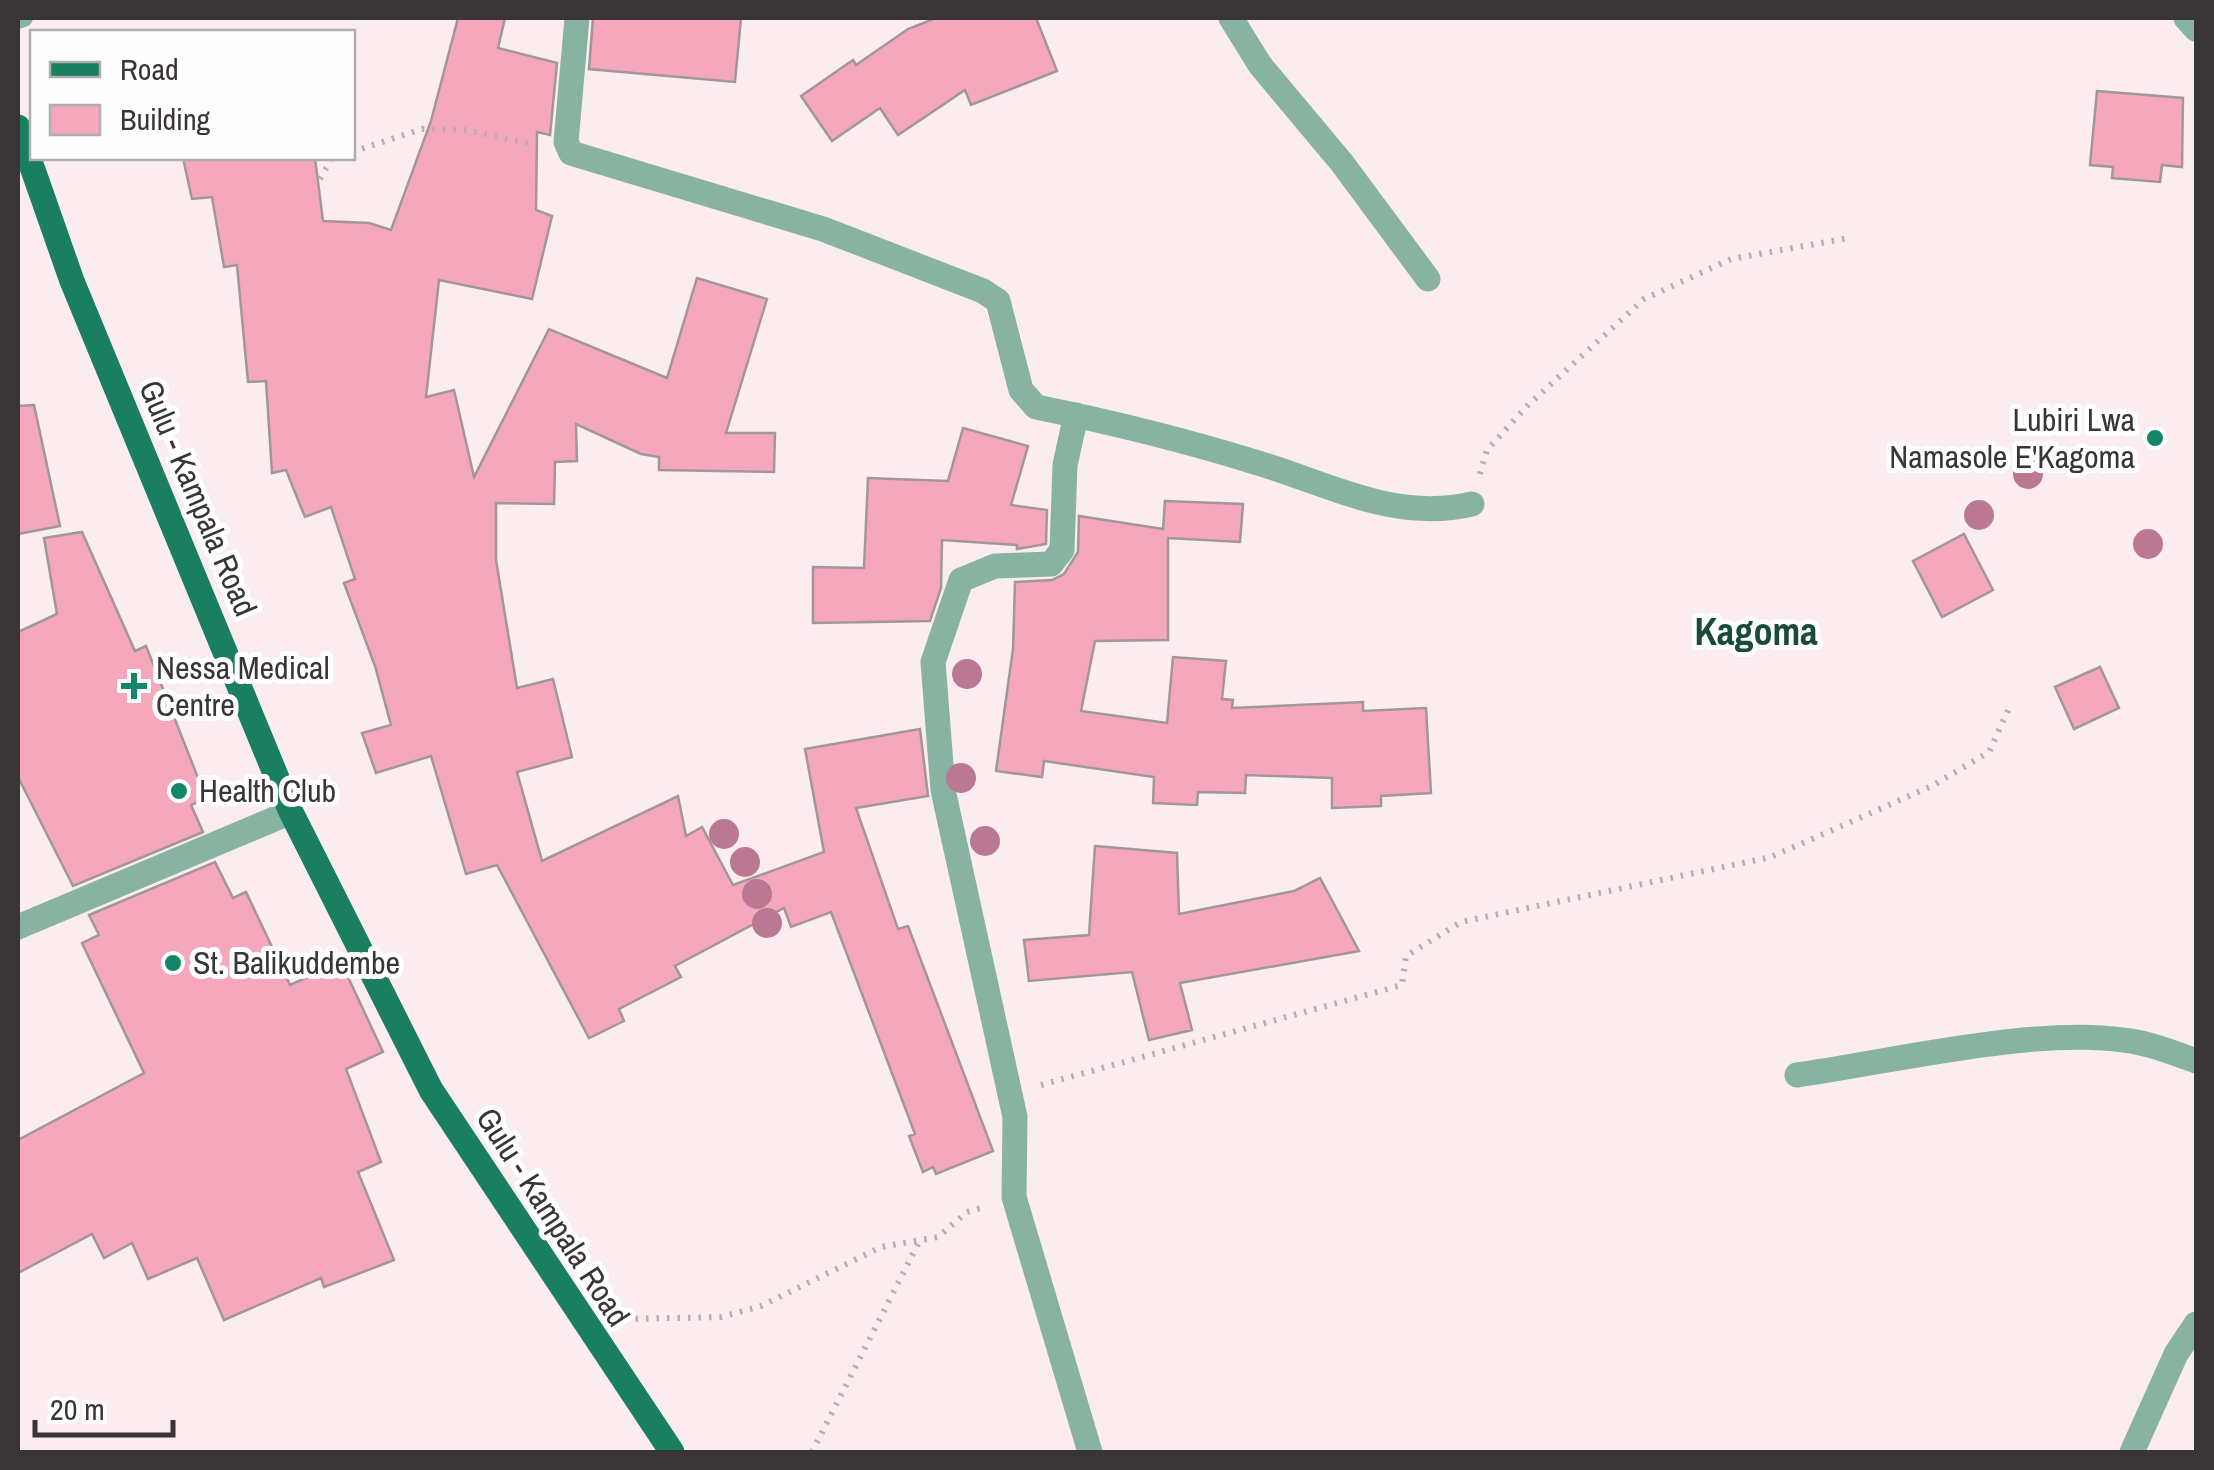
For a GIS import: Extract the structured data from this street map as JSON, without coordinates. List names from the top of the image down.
{
  "streets": {
    "main road": ["Gulu - Kampala Road"]
  },
  "districts": ["Kagoma"],
  "places": {
    "other": ["Lubiri Lwa Namasole E'Kagoma", "Health Club", "St. Balikuddembe"],
    "health": ["Nessa Medical Centre"]
  },
  "legend": ["Road", "Building"],
  "scale_bar": "20 m"
}
